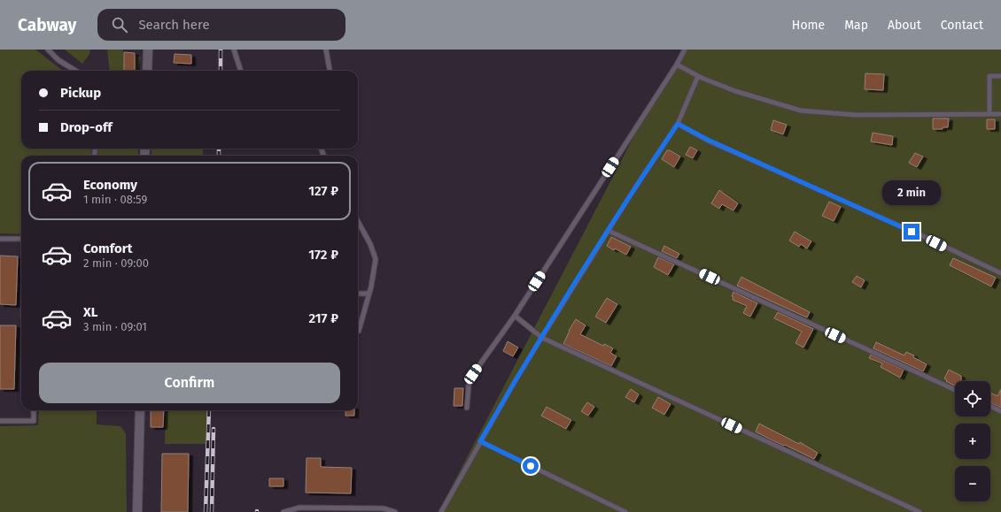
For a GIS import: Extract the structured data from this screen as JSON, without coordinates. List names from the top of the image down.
{
  "page": {
    "header": "Cabway",
    "search": "Search here",
    "nav": [
      "Home",
      "Map",
      "About",
      "Contact"
    ],
    "banner": ["Pickup", "Drop-off"],
    "list": [
      {
        "name": "Economy",
        "note": "1 min · 08:59",
        "value": "127 ₽"
      },
      {
        "name": "Comfort",
        "note": "2 min · 09:00",
        "value": "172 ₽"
      },
      {
        "name": "XL",
        "note": "3 min · 09:01",
        "value": "217 ₽"
      }
    ],
    "bubble": "2 min",
    "buttons": "Confirm",
    "map_buttons": ["+", "−"]
  }
}
